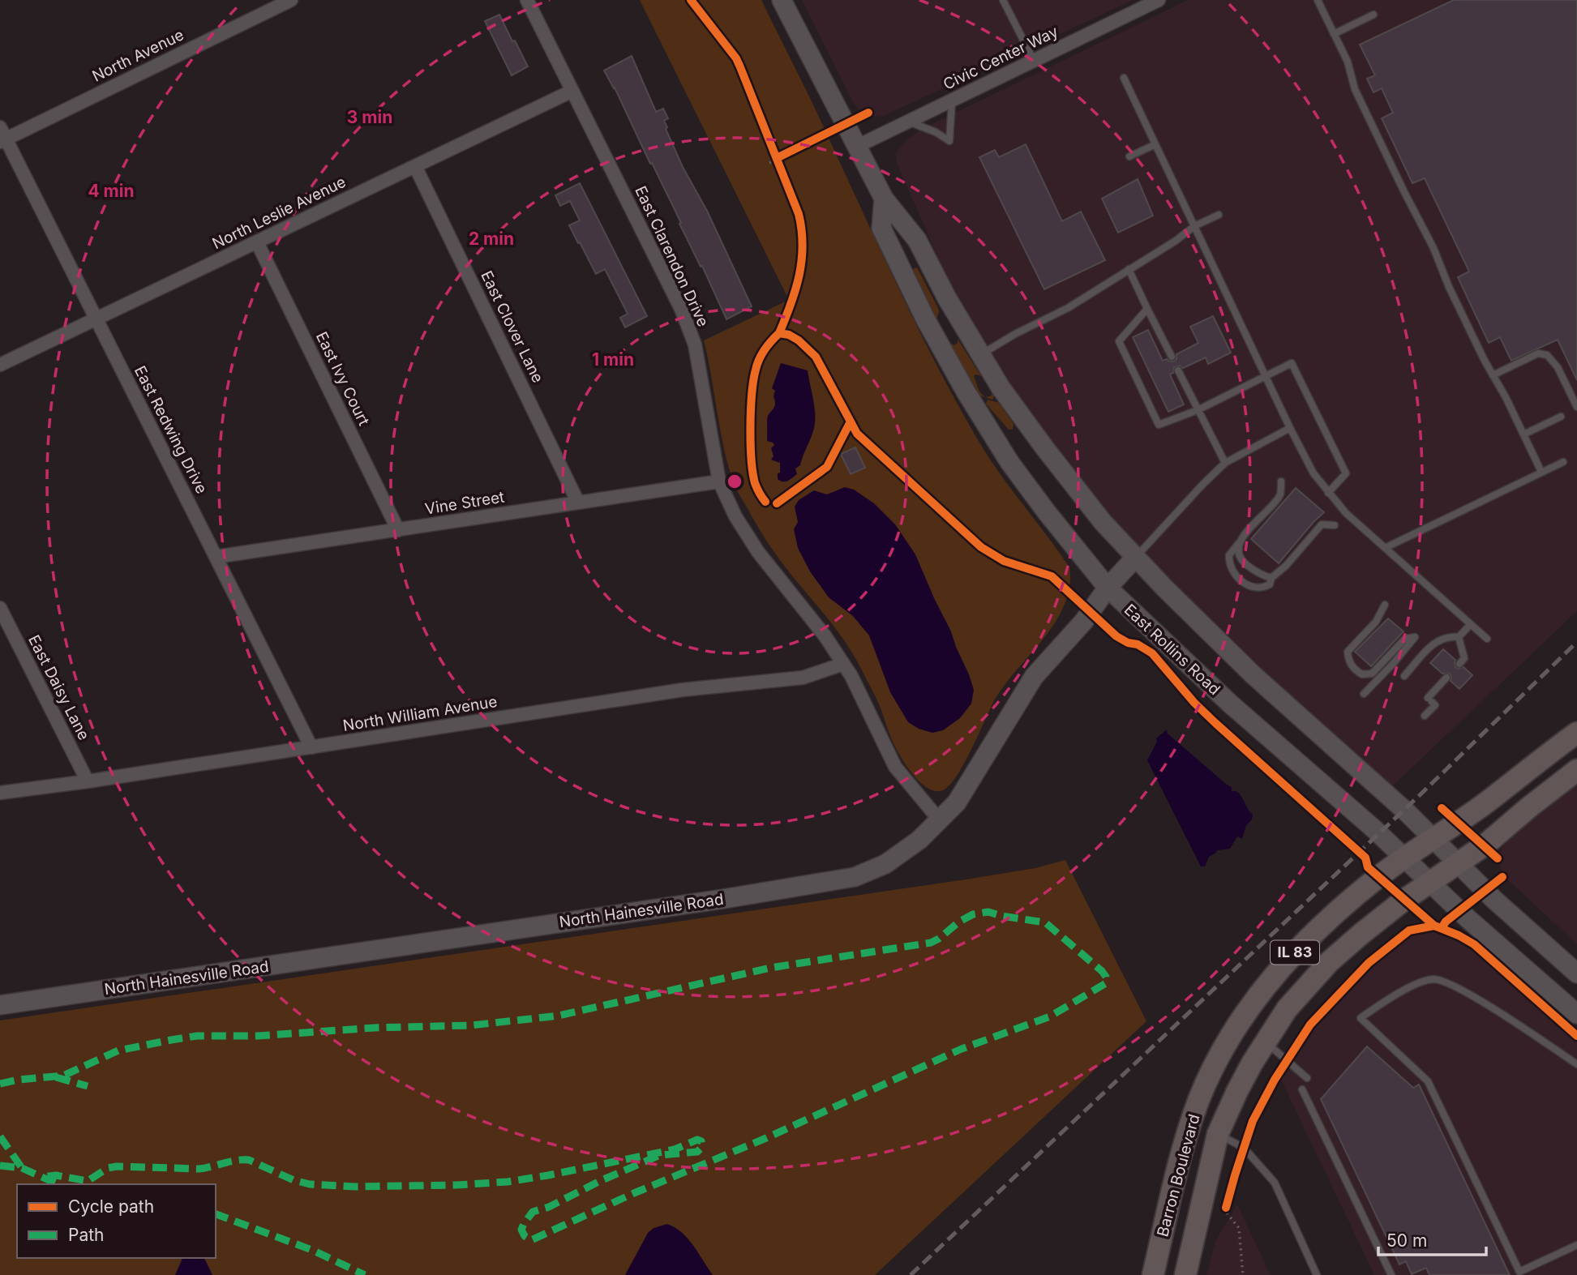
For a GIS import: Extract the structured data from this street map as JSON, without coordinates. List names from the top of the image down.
{
  "streets": {
    "main road": [
      "East Rollins Road",
      "North Hainesville Road",
      "IL 83",
      "Barron Boulevard"
    ],
    "street": [
      "North Avenue",
      "Civic Center Way",
      "North Leslie Avenue",
      "East Clarendon Drive",
      "East Clover Lane",
      "East Ivy Court",
      "East Redwing Drive",
      "Vine Street",
      "East Daisy Lane",
      "North William Avenue"
    ]
  },
  "crossings": [
    ["North Avenue", "East Redwing Drive"],
    ["North Leslie Avenue", "East Clarendon Drive"],
    ["North Leslie Avenue", "East Clover Lane"],
    ["North Leslie Avenue", "East Ivy Court"],
    ["North Leslie Avenue", "East Redwing Drive"],
    ["East Clarendon Drive", "Vine Street"],
    ["East Clarendon Drive", "North William Avenue"],
    ["East Clarendon Drive", "North Hainesville Road"],
    ["East Clover Lane", "Vine Street"],
    ["East Ivy Court", "Vine Street"],
    ["East Redwing Drive", "Vine Street"],
    ["East Redwing Drive", "North William Avenue"],
    ["East Rollins Road", "North Hainesville Road"],
    ["East Rollins Road", "Barron Boulevard"],
    ["East Daisy Lane", "North William Avenue"]
  ],
  "legend": ["Cycle path", "Path"],
  "scale_bar": "50 m",
  "rings": [
    "3 min",
    "4 min",
    "2 min",
    "1 min"
  ]
}
